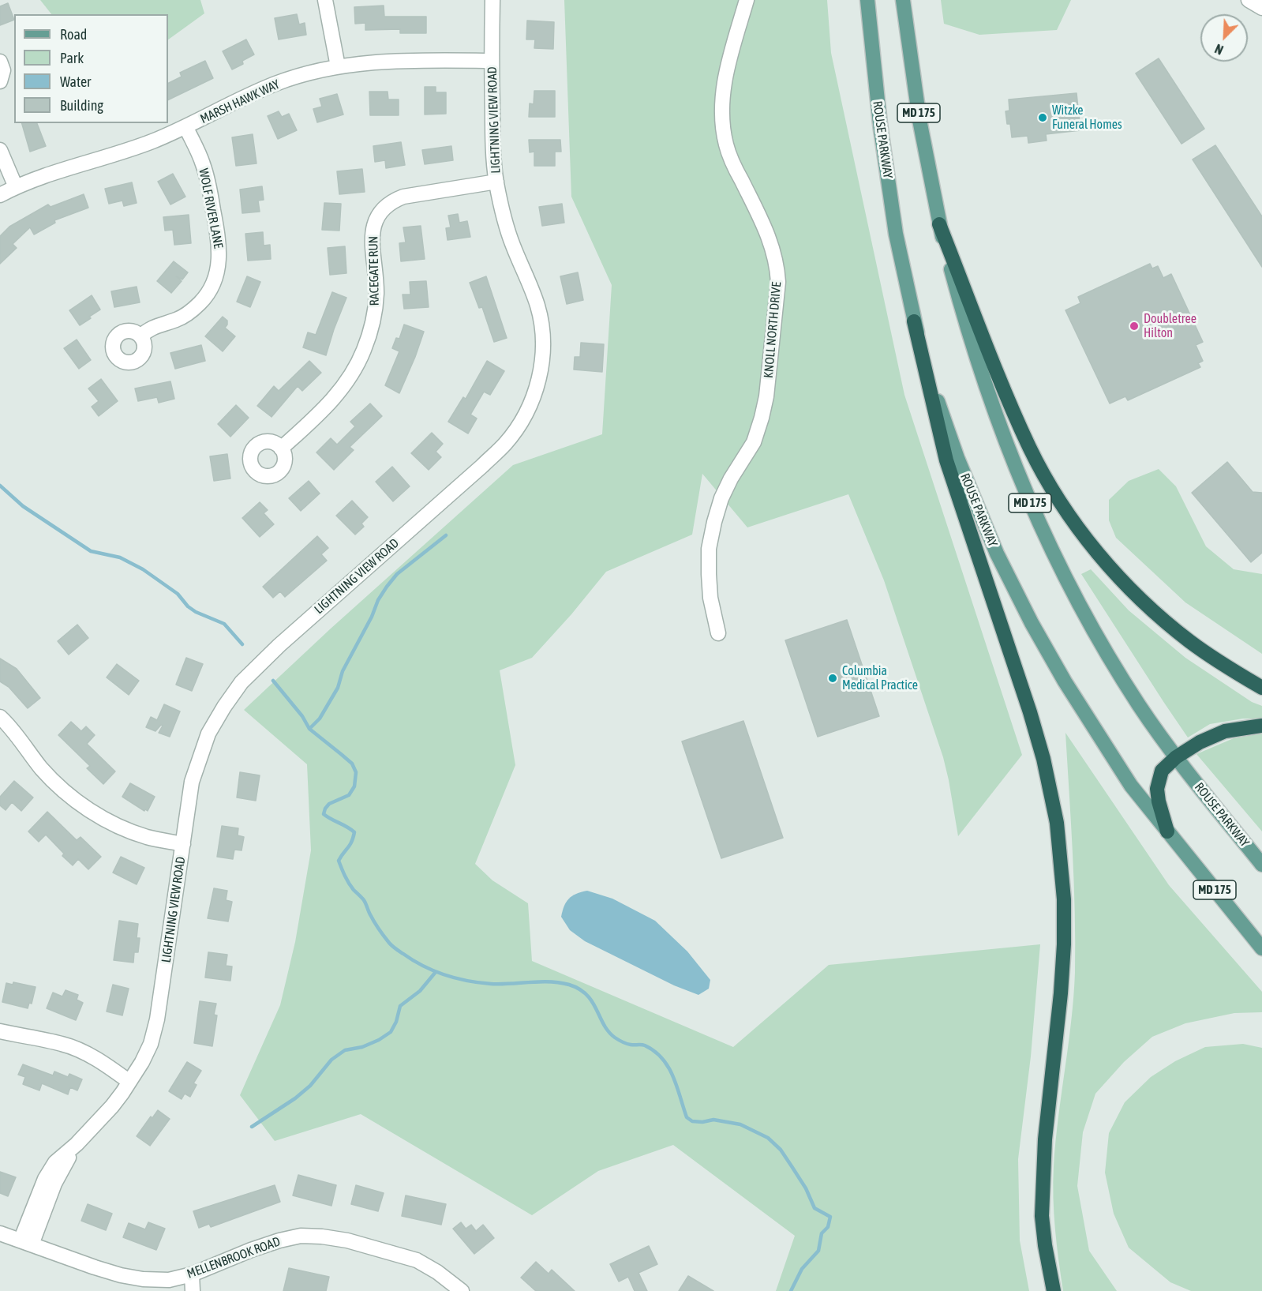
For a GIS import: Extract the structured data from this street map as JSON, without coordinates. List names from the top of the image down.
{
  "streets": {
    "main road": ["MD 175", "ROUSE PARKWAY"],
    "street": [
      "MARSH HAWK WAY",
      "LIGHTNING VIEW ROAD",
      "WOLF RIVER LANE",
      "RACEGATE RUN",
      "KNOLL NORTH DRIVE",
      "MELLENBROOK ROAD"
    ]
  },
  "crossings": [
    ["MARSH HAWK WAY", "LIGHTNING VIEW ROAD"],
    ["MARSH HAWK WAY", "WOLF RIVER LANE"],
    ["LIGHTNING VIEW ROAD", "RACEGATE RUN"],
    ["LIGHTNING VIEW ROAD", "MELLENBROOK ROAD"]
  ],
  "places": ["Witzke Funeral Homes", "Doubletree Hilton", "Columbia Medical Practice"],
  "legend": [
    "Road",
    "Park",
    "Water",
    "Building"
  ],
  "north": "bottom left"
}
